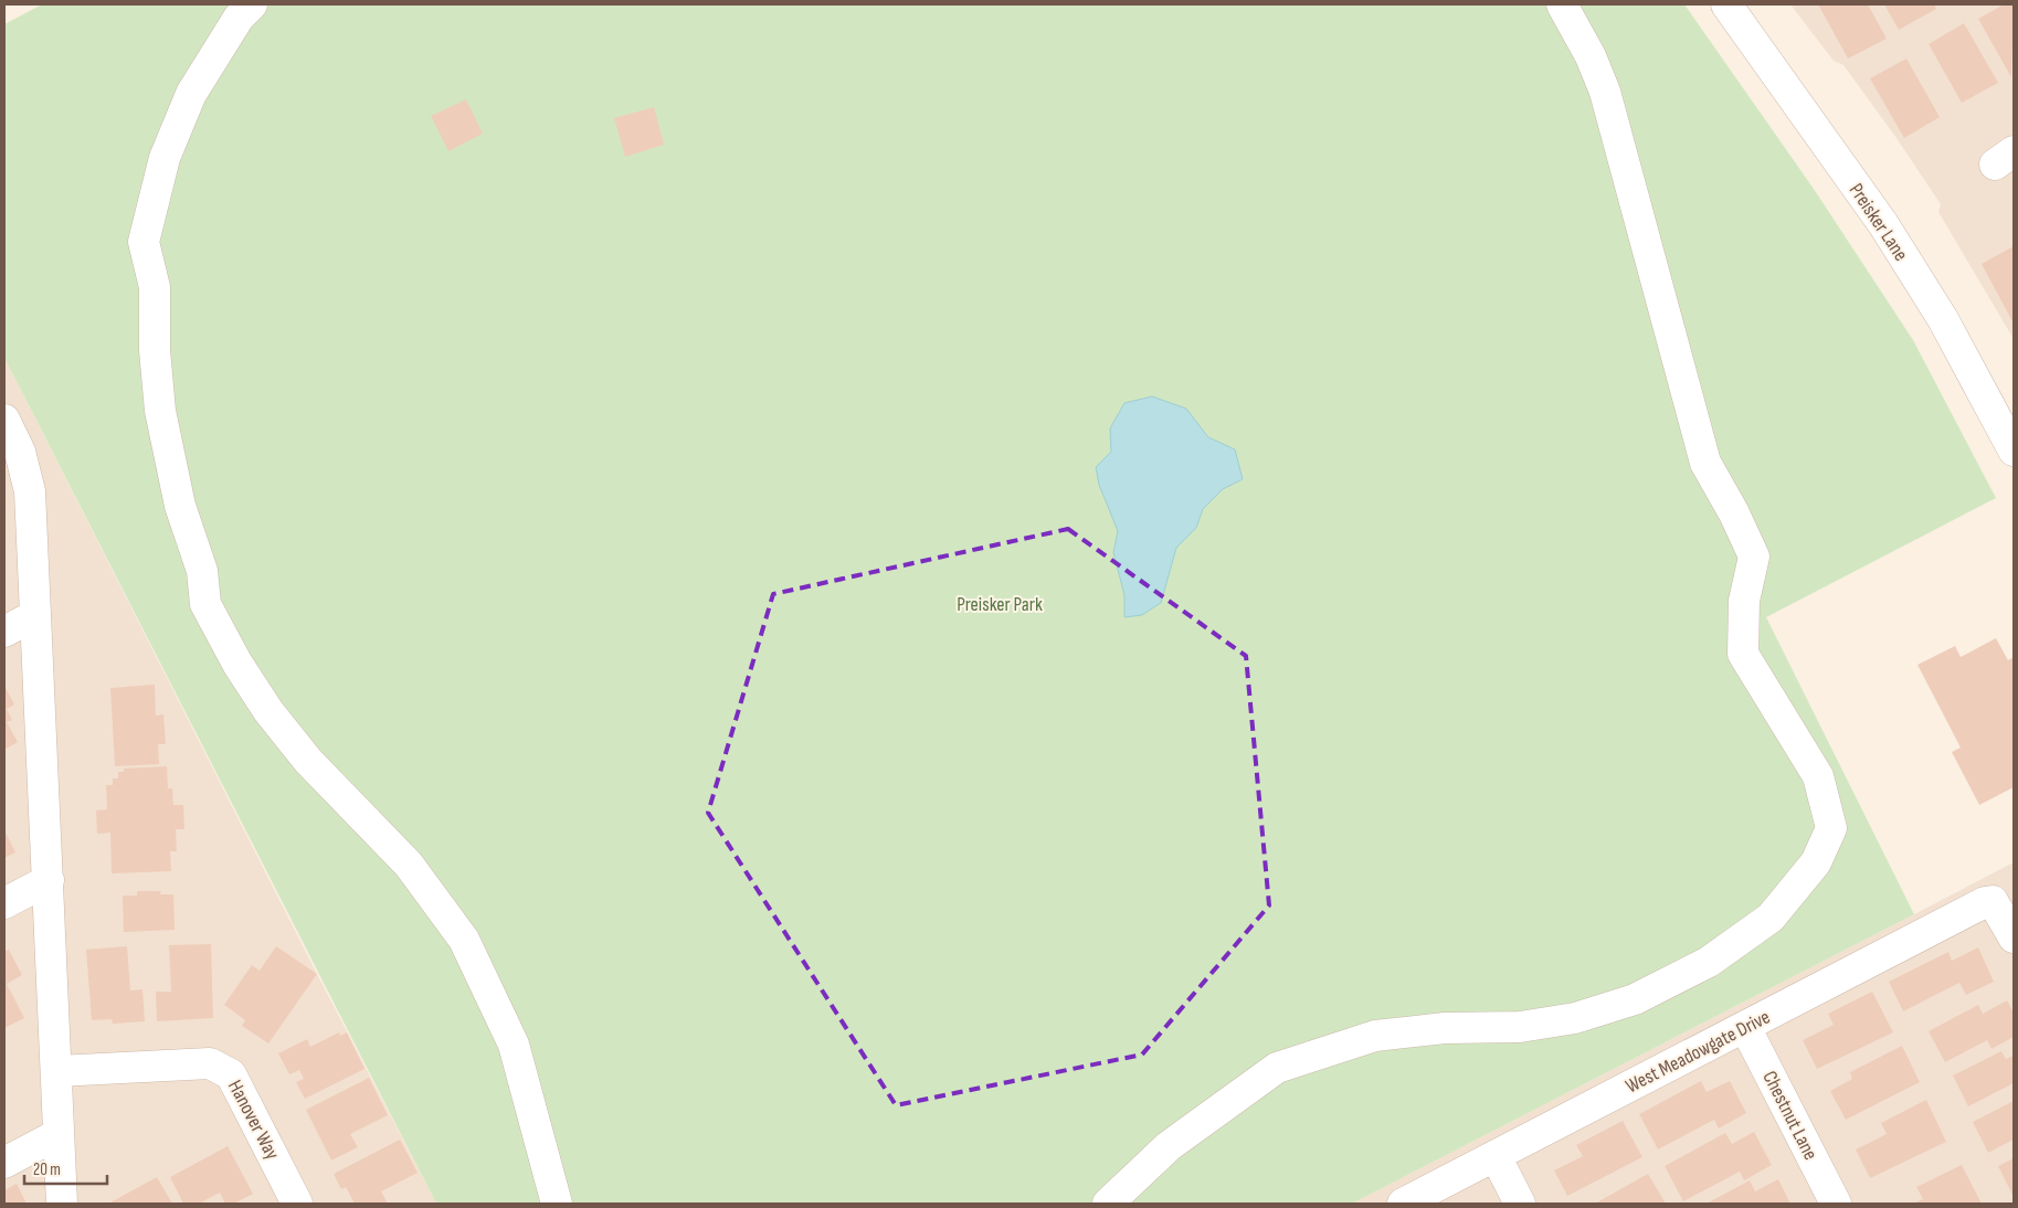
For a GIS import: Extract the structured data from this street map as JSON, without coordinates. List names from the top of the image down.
{
  "streets": {
    "street": [
      "Preisker Lane",
      "West Meadowgate Drive",
      "Chestnut Lane",
      "Hanover Way"
    ]
  },
  "crossings": [
    ["West Meadowgate Drive", "Chestnut Lane"]
  ],
  "parks": ["Preisker Park"],
  "scale_bar": "20 m"
}
